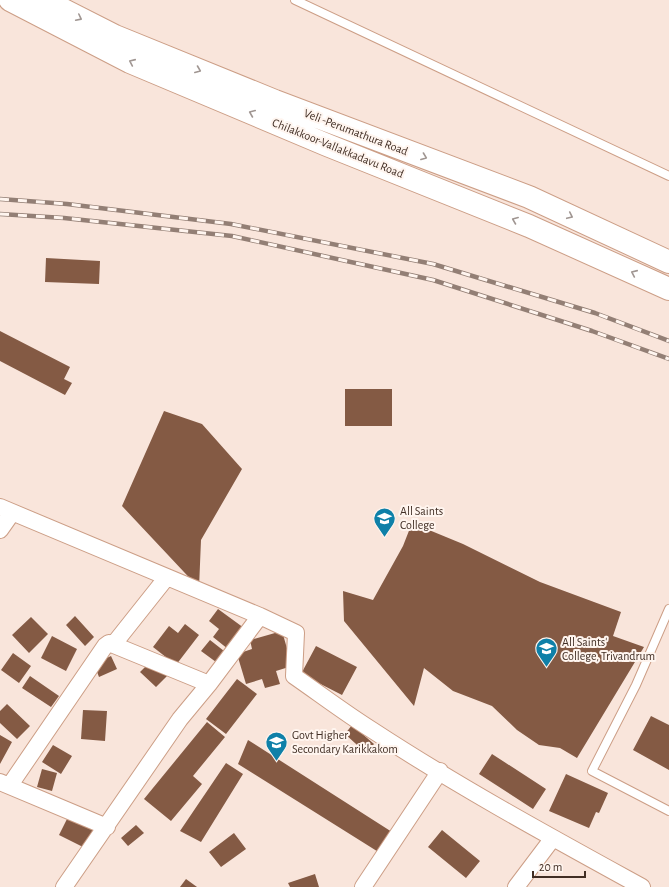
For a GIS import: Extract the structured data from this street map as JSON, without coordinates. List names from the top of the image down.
{
  "streets": {
    "main road": ["Veli -Perumathura Road", "Chilakkoor-Vallakkadavu Road"]
  },
  "one_way": ["Veli -Perumathura Road", "Chilakkoor-Vallakkadavu Road"],
  "places": {
    "school or university": ["All Saints College", "All Saints' College, Trivandrum", "Govt Higher Secondary Karikkakom"]
  },
  "scale_bar": "20 m"
}
